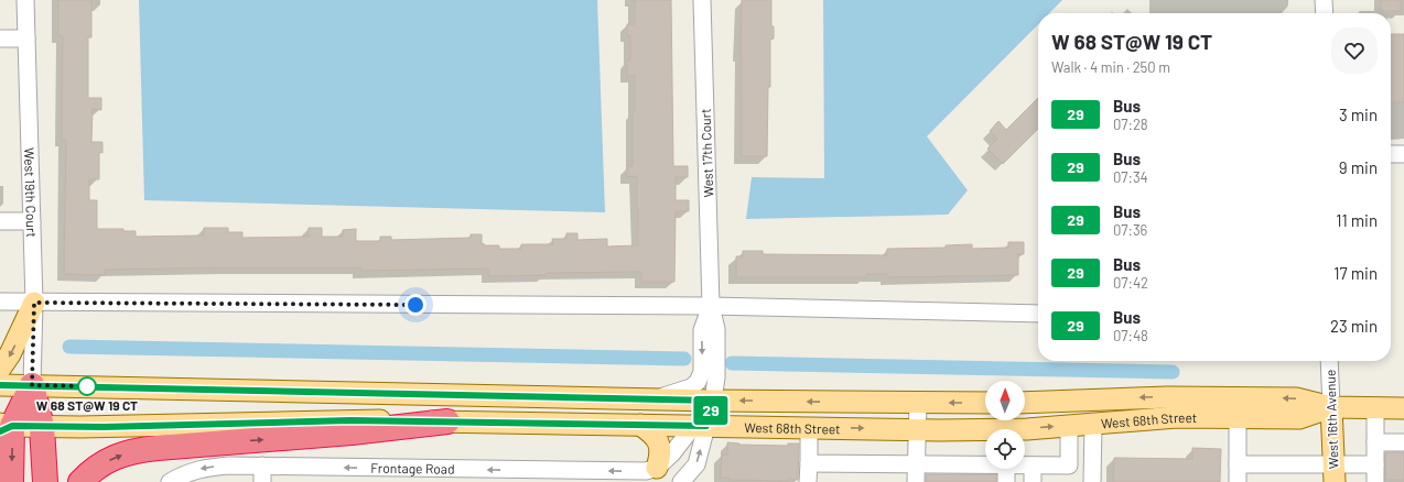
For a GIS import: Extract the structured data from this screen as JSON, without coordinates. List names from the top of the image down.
{
  "streets": {
    "main road": ["West 16th Avenue", "West 68th Street"],
    "street": ["West 17th Court", "West 19th Court", "Frontage Road"]
  },
  "crossings": [
    ["West 17th Court", "West 68th Street"],
    ["West 19th Court", "West 68th Street"],
    ["West 16th Avenue", "West 68th Street"]
  ],
  "one_way": ["Frontage Road"],
  "places": ["W 68 ST@W 19 CT"],
  "lines": ["bus line 29"],
  "north": "top",
  "page": {
    "on_map": "29",
    "heading": ["W 68 ST@W 19 CT", "Walk · 4 min · 250 m"],
    "list": [
      {
        "mark": "29",
        "name": "Bus",
        "note": "07:28",
        "value": "3 min"
      },
      {
        "mark": "29",
        "name": "Bus",
        "note": "07:34",
        "value": "9 min"
      },
      {
        "mark": "29",
        "name": "Bus",
        "note": "07:36",
        "value": "11 min"
      },
      {
        "mark": "29",
        "name": "Bus",
        "note": "07:42",
        "value": "17 min"
      },
      {
        "mark": "29",
        "name": "Bus",
        "note": "07:48",
        "value": "23 min"
      }
    ]
  }
}
